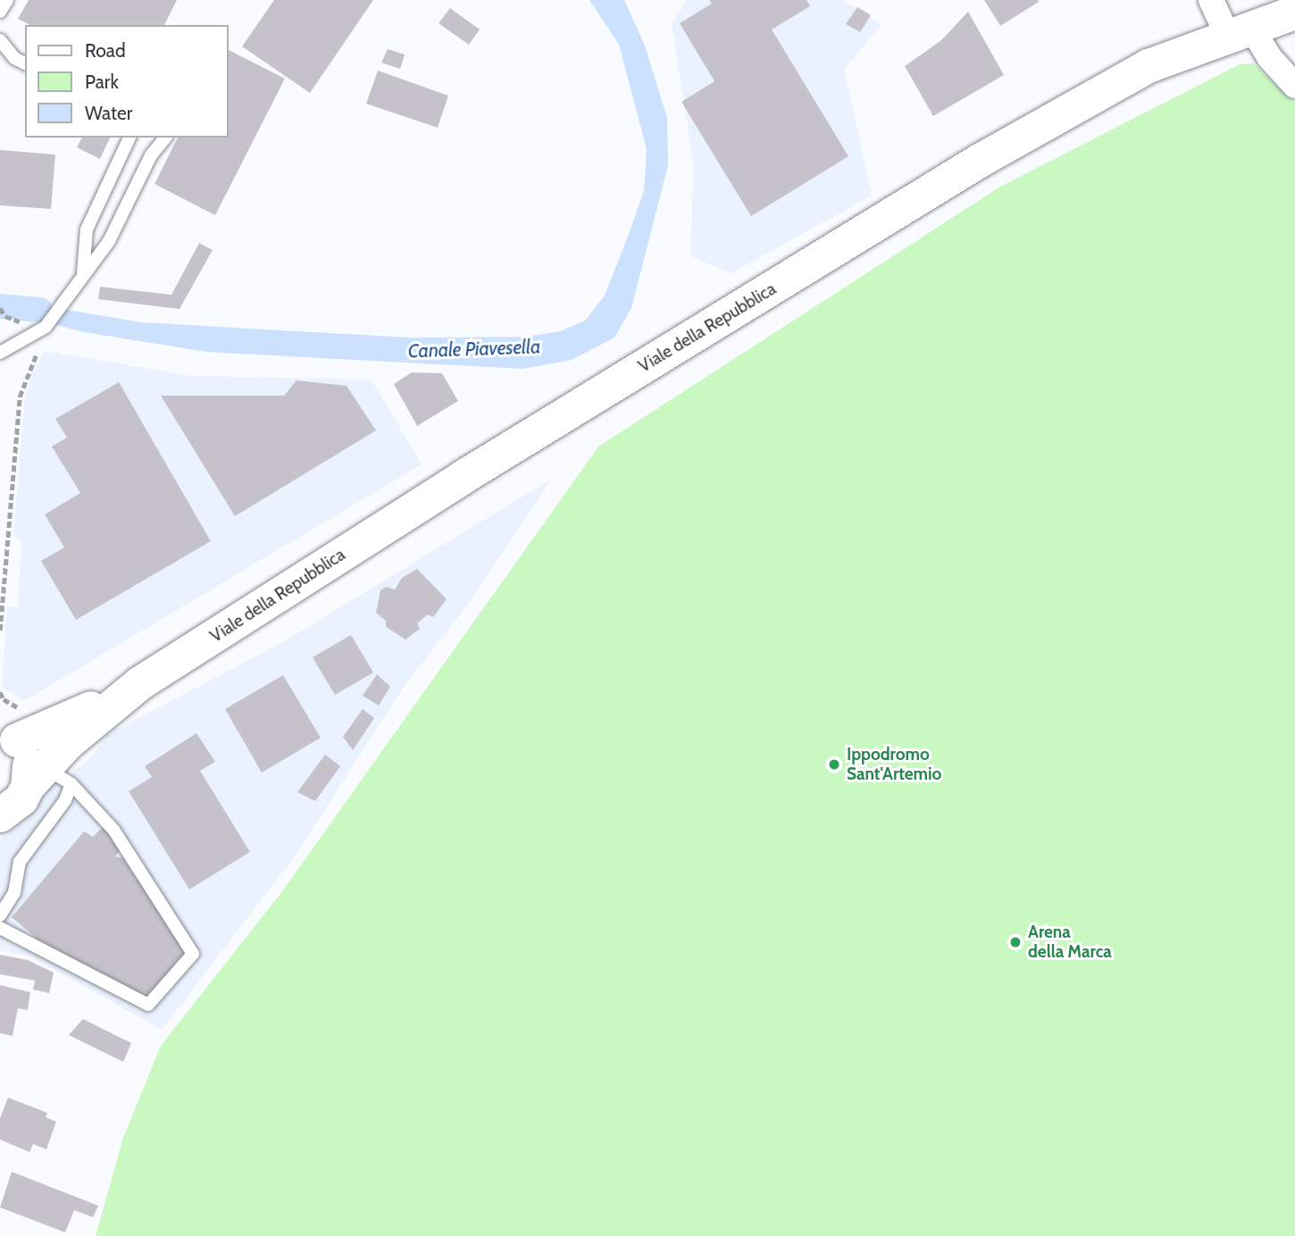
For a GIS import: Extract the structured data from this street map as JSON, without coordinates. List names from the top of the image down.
{
  "streets": {
    "main road": ["Viale della Repubblica"]
  },
  "water": ["Canale Piavesella"],
  "places": ["Ippodromo Sant'Artemio", "Arena della Marca"],
  "legend": ["Road", "Park", "Water"]
}
